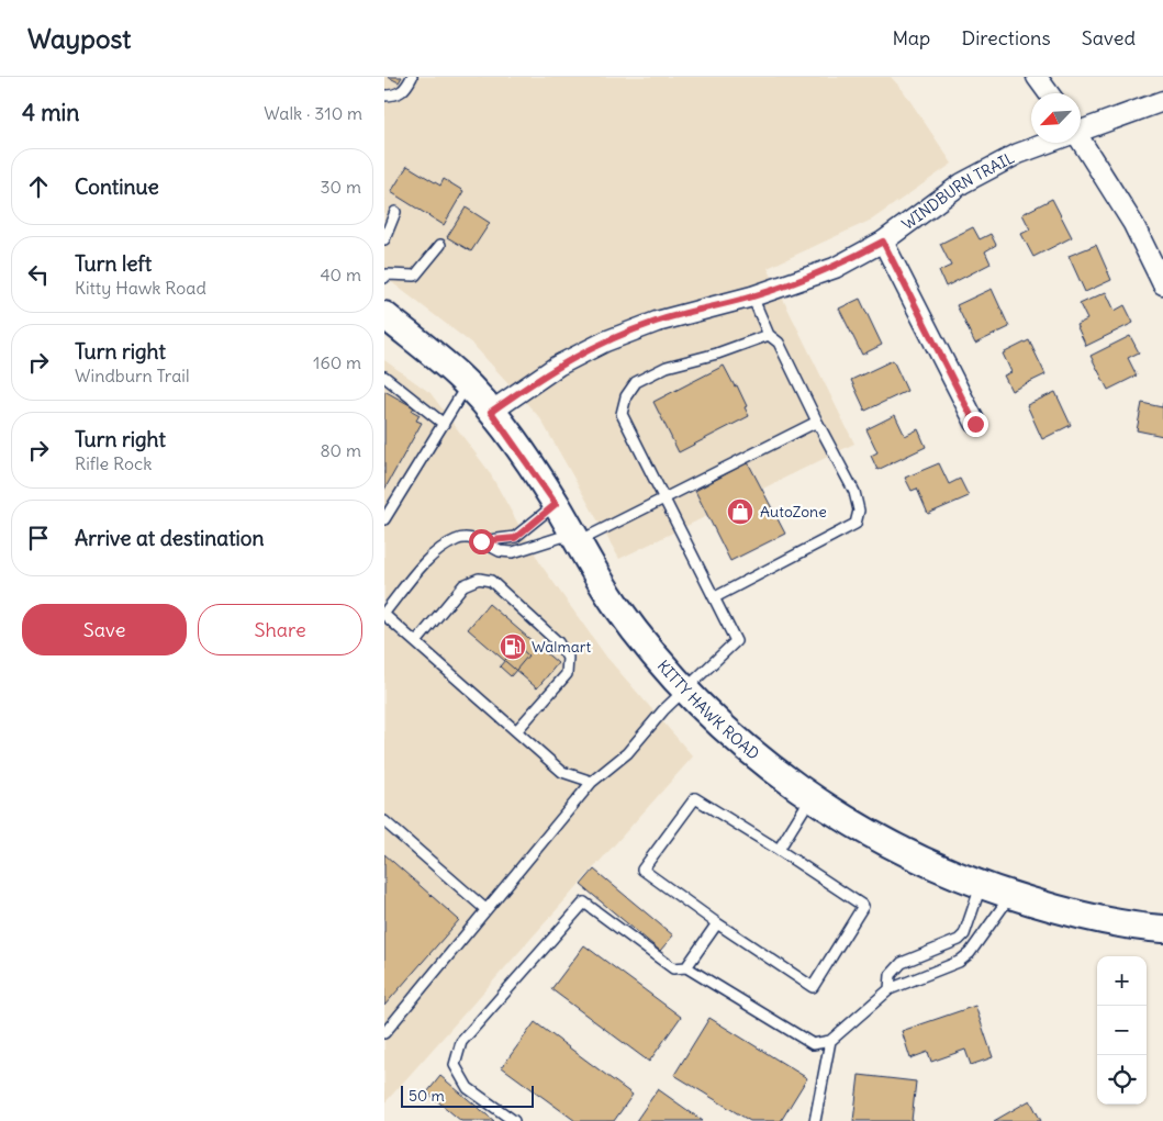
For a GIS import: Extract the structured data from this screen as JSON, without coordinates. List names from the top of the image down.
{
  "streets": {
    "main road": ["KITTY HAWK ROAD"],
    "street": ["WINDBURN TRAIL"]
  },
  "crossings": [
    ["WINDBURN TRAIL", "KITTY HAWK ROAD"]
  ],
  "places": {
    "shop": ["AutoZone"],
    "fuel station": ["Walmart"]
  },
  "scale_bar": "50 m",
  "north": "bottom left",
  "page": {
    "header": "Waypost",
    "nav": ["Map", "Directions", "Saved"],
    "heading": ["4 min", "Walk · 310 m"],
    "list": [
      ["Continue", "30 m"],
      ["Turn left", "Kitty Hawk Road", "40 m"],
      ["Turn right", "Windburn Trail", "160 m"],
      ["Turn right", "Rifle Rock", "80 m"],
      "Arrive at destination"
    ],
    "buttons": ["Save", "Share"],
    "map_buttons": ["+", "−"],
    "scale": "50 m"
  }
}
